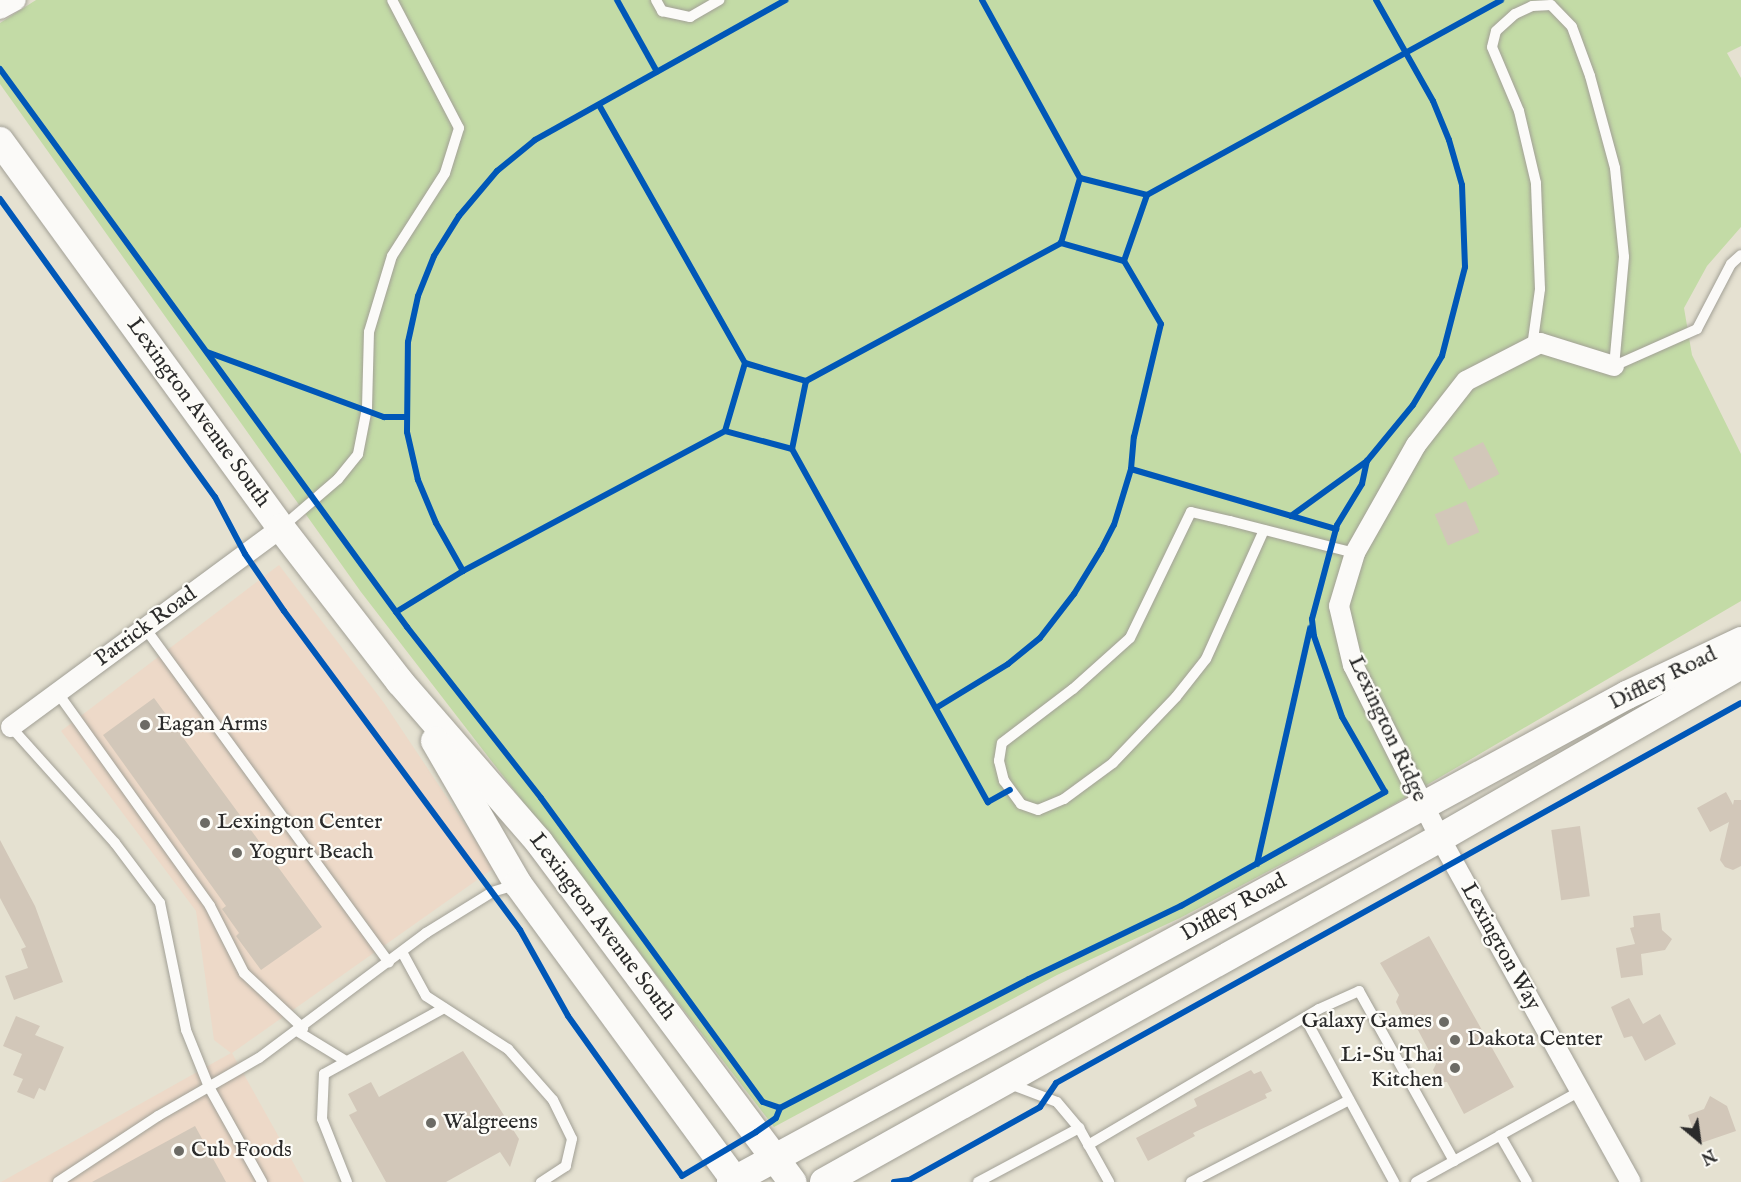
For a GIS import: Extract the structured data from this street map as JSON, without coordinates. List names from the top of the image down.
{
  "streets": {
    "main road": ["Lexington Avenue South", "Diffley Road"],
    "street": ["Patrick Road", "Lexington Ridge", "Lexington Way"]
  },
  "crossings": [
    ["Lexington Avenue South", "Patrick Road"],
    ["Lexington Avenue South", "Diffley Road"],
    ["Diffley Road", "Lexington Ridge"],
    ["Diffley Road", "Lexington Way"],
    ["Lexington Ridge", "Lexington Way"]
  ],
  "places": [
    "Eagan Arms",
    "Lexington Center",
    "Yogurt Beach",
    "Galaxy Games",
    "Dakota Center",
    "Li-Su Thai Kitchen",
    "Walgreens",
    "Cub Foods"
  ],
  "north": "bottom right"
}
